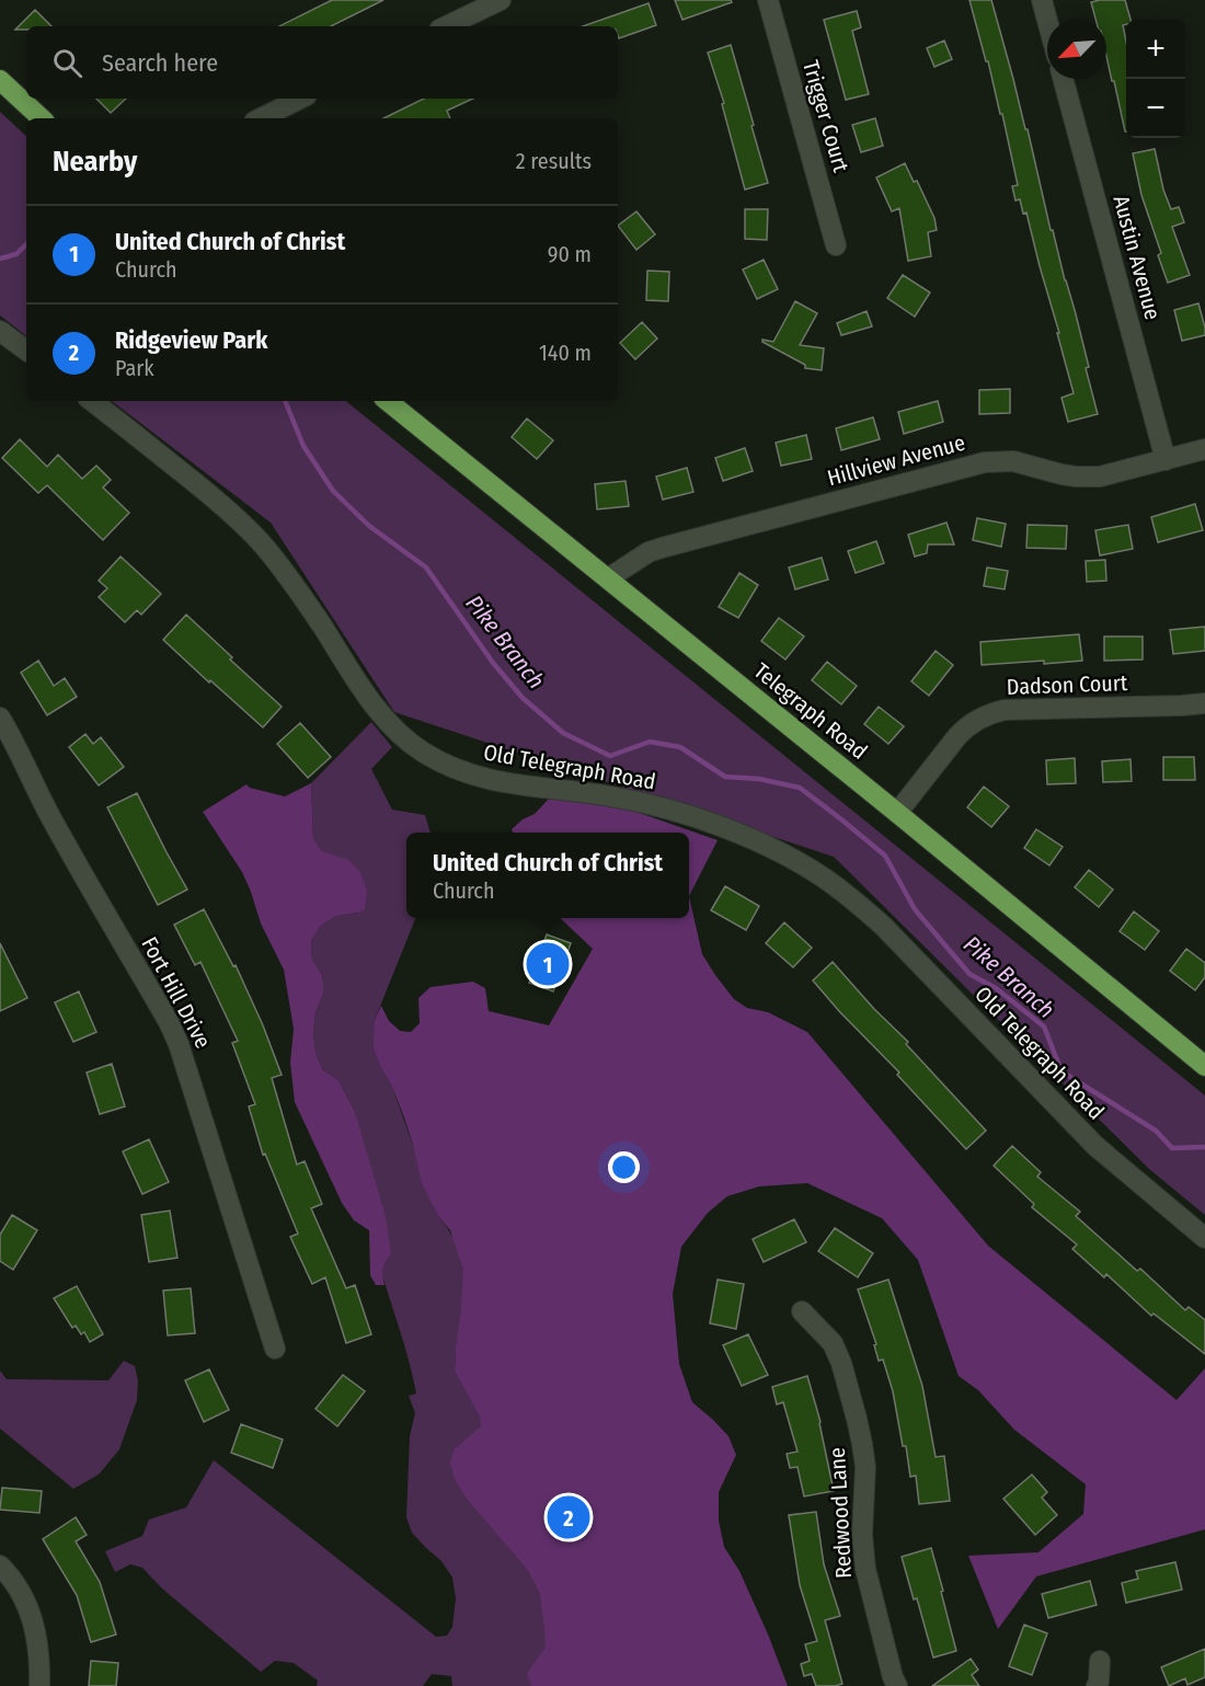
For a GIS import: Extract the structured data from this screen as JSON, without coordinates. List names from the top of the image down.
{
  "streets": {
    "main road": ["Telegraph Road"],
    "street": [
      "Trigger Court",
      "Austin Avenue",
      "Hillview Avenue",
      "Dadson Court",
      "Old Telegraph Road",
      "Fort Hill Drive",
      "Redwood Lane"
    ]
  },
  "crossings": [
    ["Austin Avenue", "Hillview Avenue"],
    ["Hillview Avenue", "Telegraph Road"],
    ["Dadson Court", "Telegraph Road"]
  ],
  "water": ["Pike Branch"],
  "north": "bottom left",
  "page": {
    "map_buttons": ["+", "−"],
    "search": "Search here",
    "heading": ["Nearby", "2 results"],
    "list": [
      {
        "mark": "1",
        "name": "United Church of Christ",
        "note": "Church",
        "value": "90 m"
      },
      {
        "mark": "2",
        "name": "Ridgeview Park",
        "note": "Park",
        "value": "140 m"
      }
    ],
    "popup": ["United Church of Christ", "Church"],
    "pins": ["1", "2"]
  }
}
